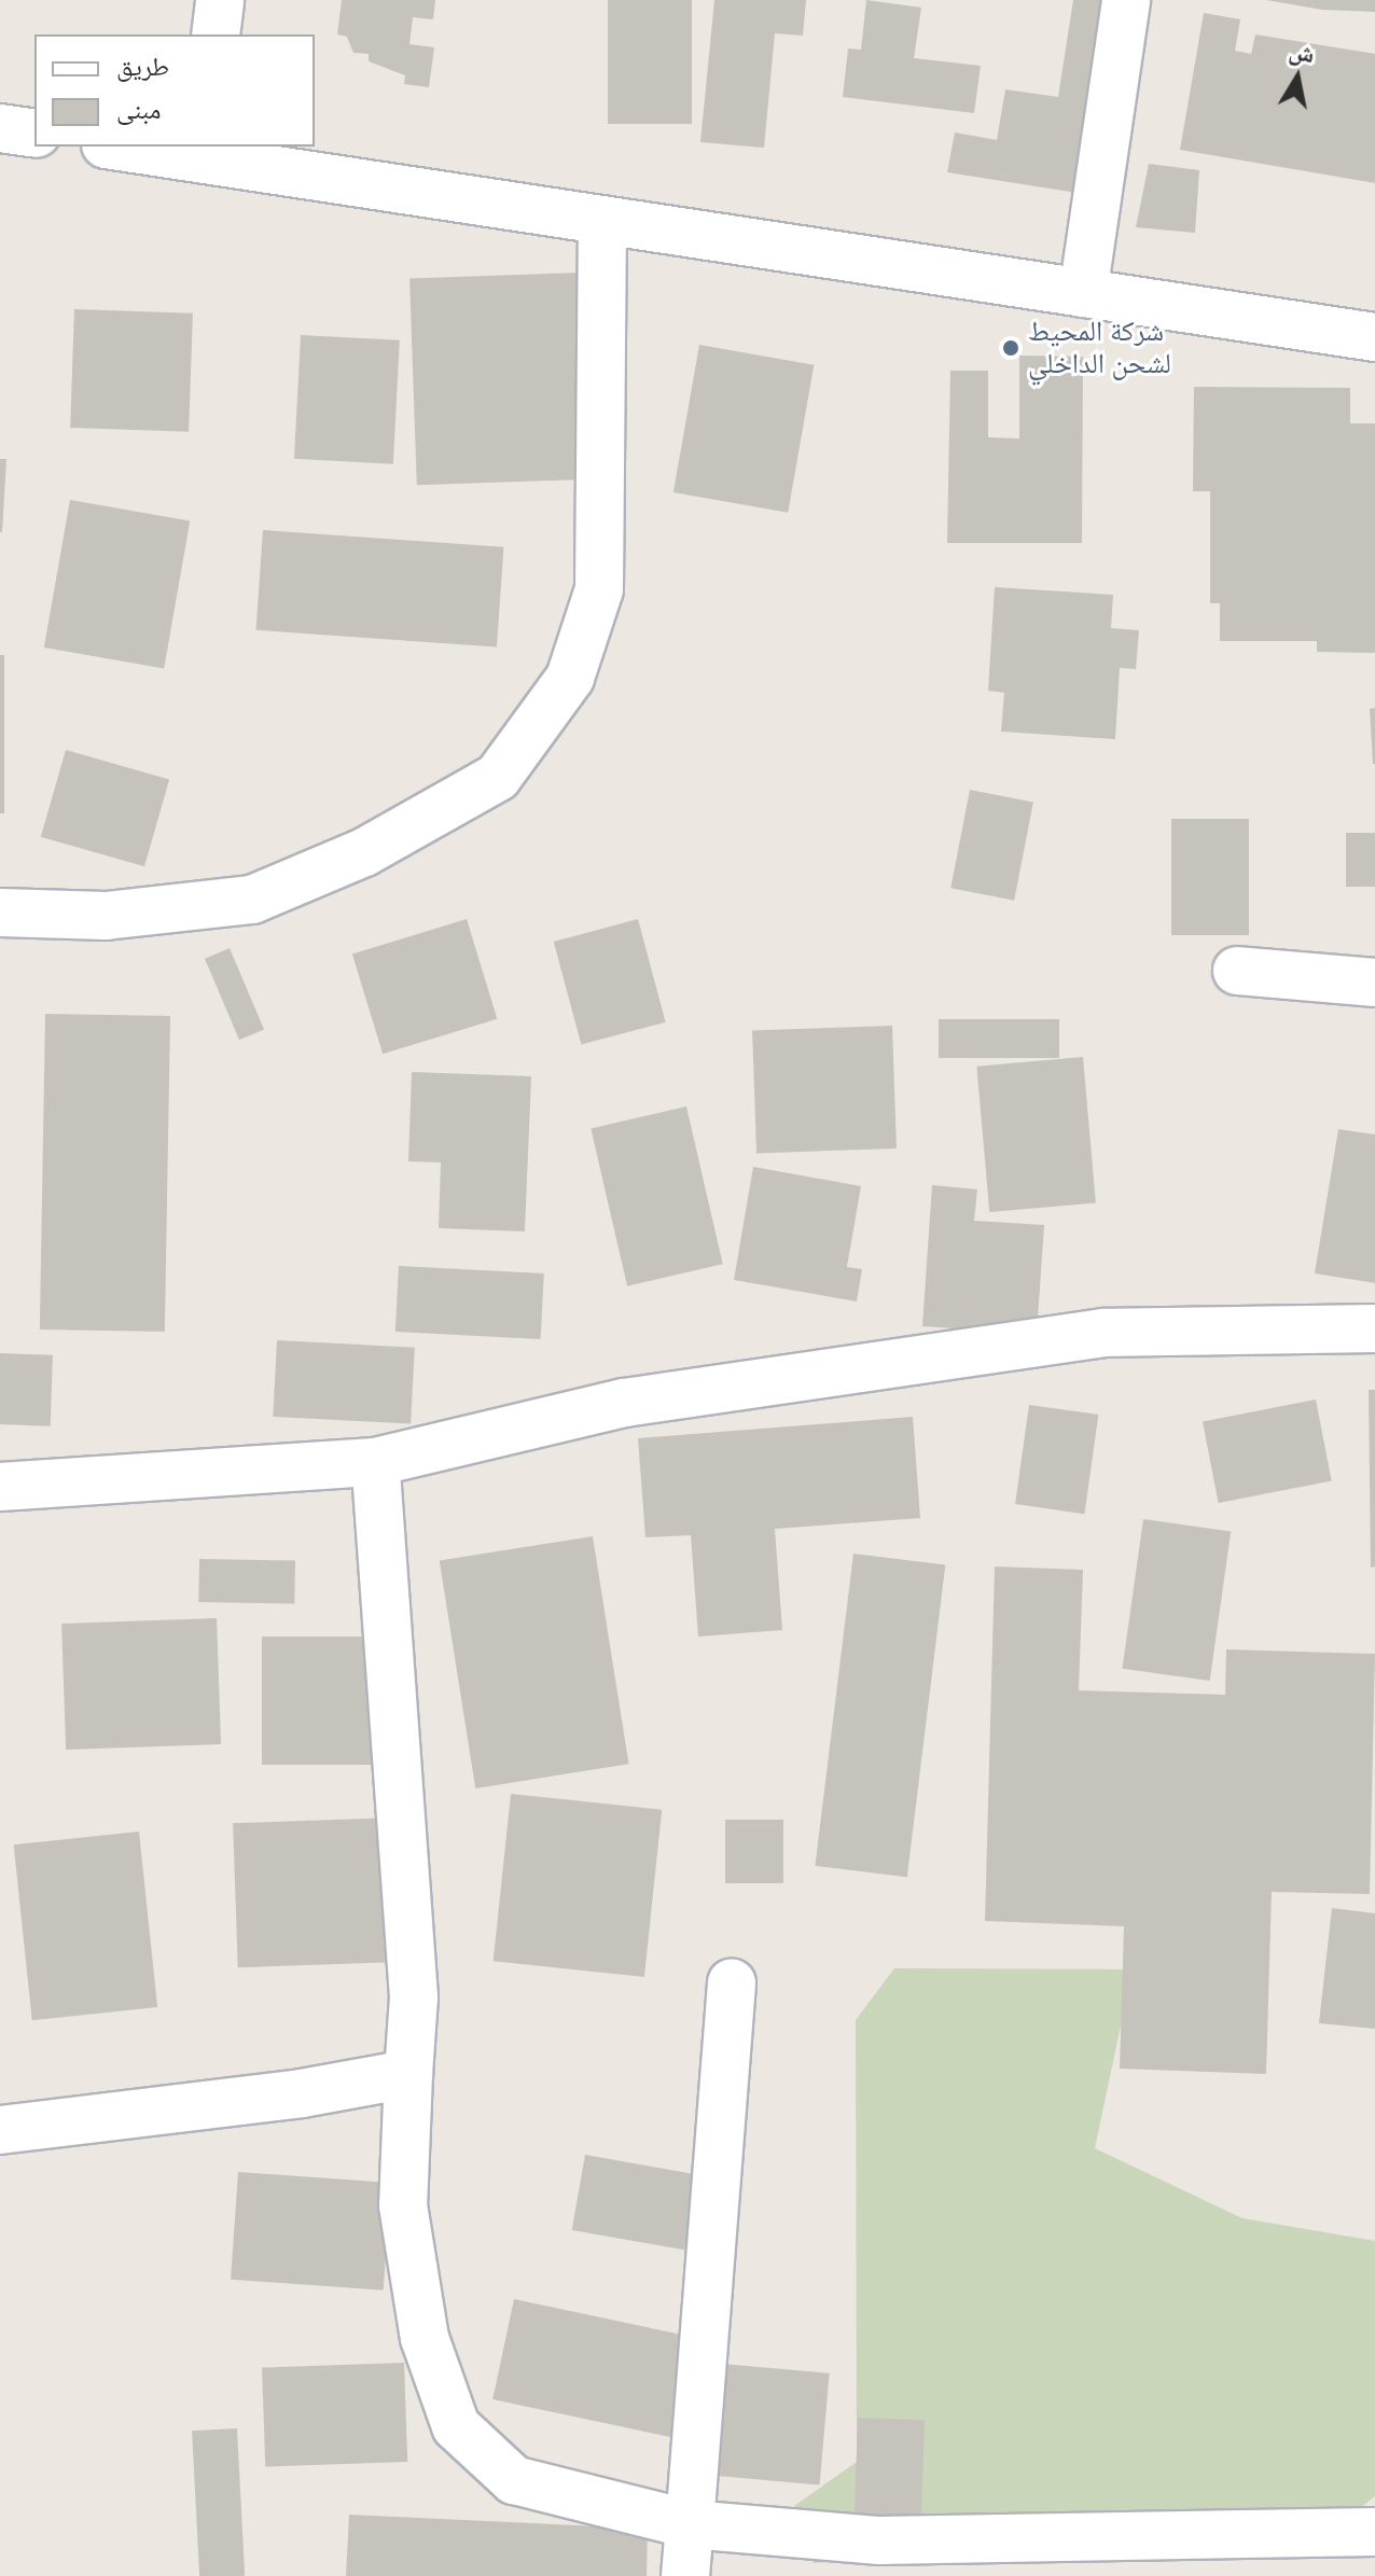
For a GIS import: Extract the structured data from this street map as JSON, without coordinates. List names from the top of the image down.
{
  "places": ["شركة المحيط لشحن الداخلي"],
  "legend": ["طريق", "مبنى"],
  "north": "top"
}
